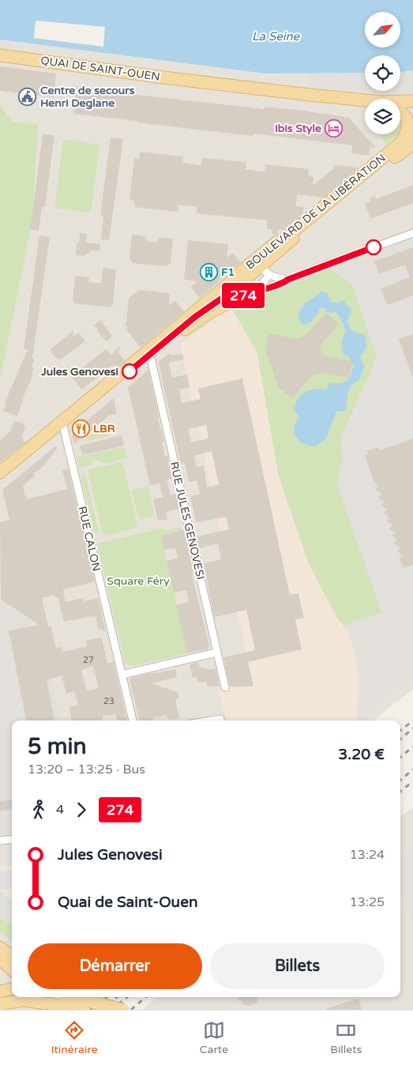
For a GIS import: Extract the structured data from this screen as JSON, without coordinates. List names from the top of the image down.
{
  "streets": {
    "main road": ["QUAI DE SAINT-OUEN", "BOULEVARD DE LA LIBÉRATION"],
    "street": ["RUE JULES GENOVESI", "RUE CALON"]
  },
  "crossings": [
    ["BOULEVARD DE LA LIBÉRATION", "RUE JULES GENOVESI"],
    ["BOULEVARD DE LA LIBÉRATION", "RUE CALON"]
  ],
  "water": ["La Seine"],
  "parks": ["Square Féry"],
  "places": {
    "public building": ["Centre de secours Henri Deglane"],
    "hotel": ["Ibis Style"],
    "building": ["F1"],
    "other": ["Jules Genovesi"],
    "restaurant": ["LBR"]
  },
  "lines": ["bus line 274"],
  "house_numbers": ["27", "23"],
  "north": "top right",
  "page": {
    "on_map": "274",
    "heading": ["5 min", "13:20 – 13:25 · Bus", "3.20 €"],
    "legs": ["4", "274"],
    "list": [
      {
        "name": "Jules Genovesi",
        "value": "13:24"
      },
      {
        "name": "Quai de Saint-Ouen",
        "value": "13:25"
      }
    ],
    "buttons": ["Démarrer", "Billets"],
    "tabs": ["Itinéraire", "Carte", "Billets"]
  }
}
